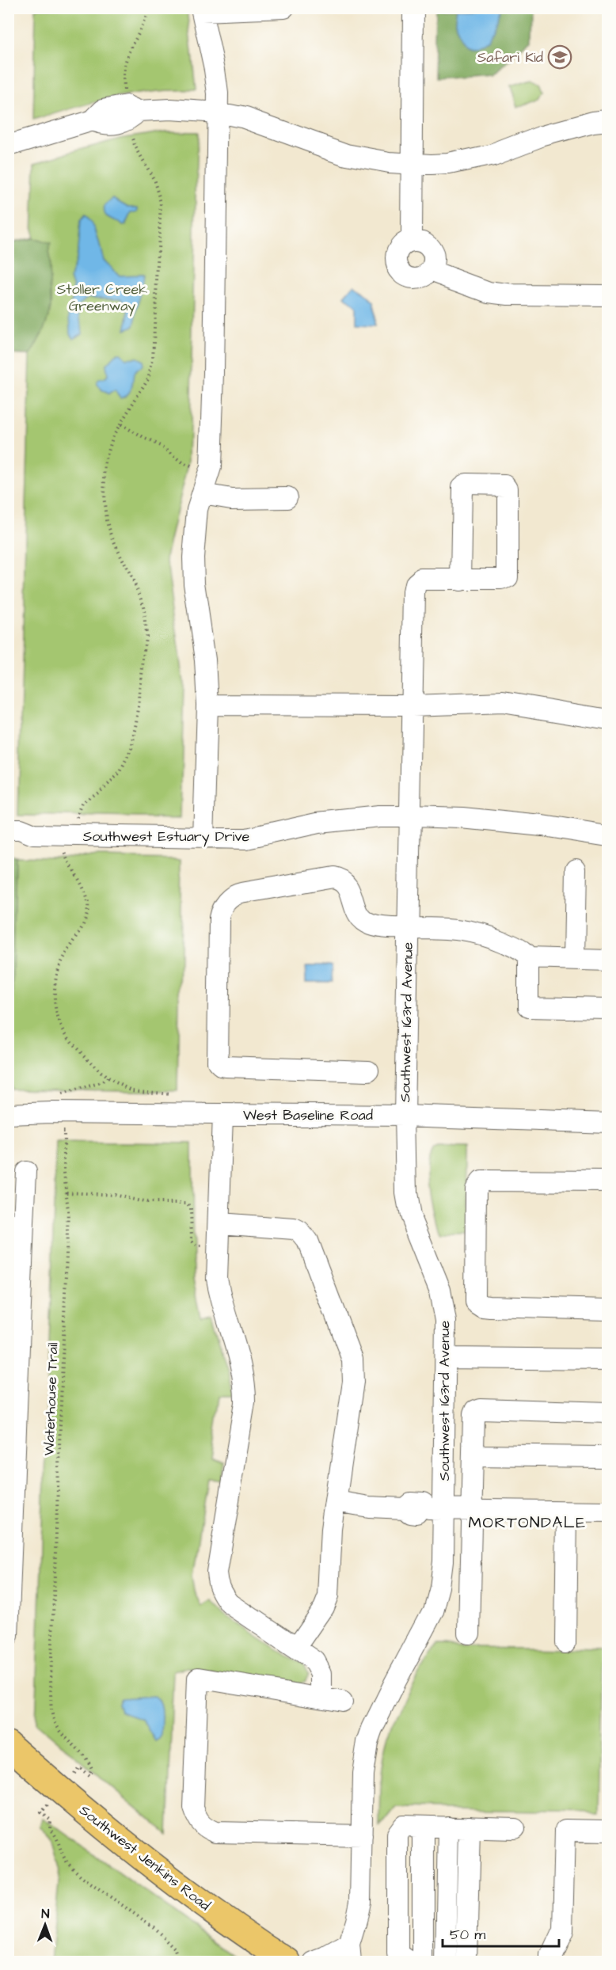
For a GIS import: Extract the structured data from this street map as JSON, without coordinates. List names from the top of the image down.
{
  "streets": {
    "main road": ["Southwest Jenkins Road"],
    "street": ["Southwest Estuary Drive", "Southwest 163rd Avenue", "West Baseline Road"],
    "path": ["Waterhouse Trail"]
  },
  "crossings": [
    ["Southwest Estuary Drive", "Southwest 163rd Avenue"],
    ["Southwest 163rd Avenue", "West Baseline Road"]
  ],
  "districts": ["MORTONDALE"],
  "parks": ["Stoller Creek Greenway"],
  "places": {
    "school or university": ["Safari Kid"]
  },
  "scale_bar": "50 m",
  "north": "top"
}
